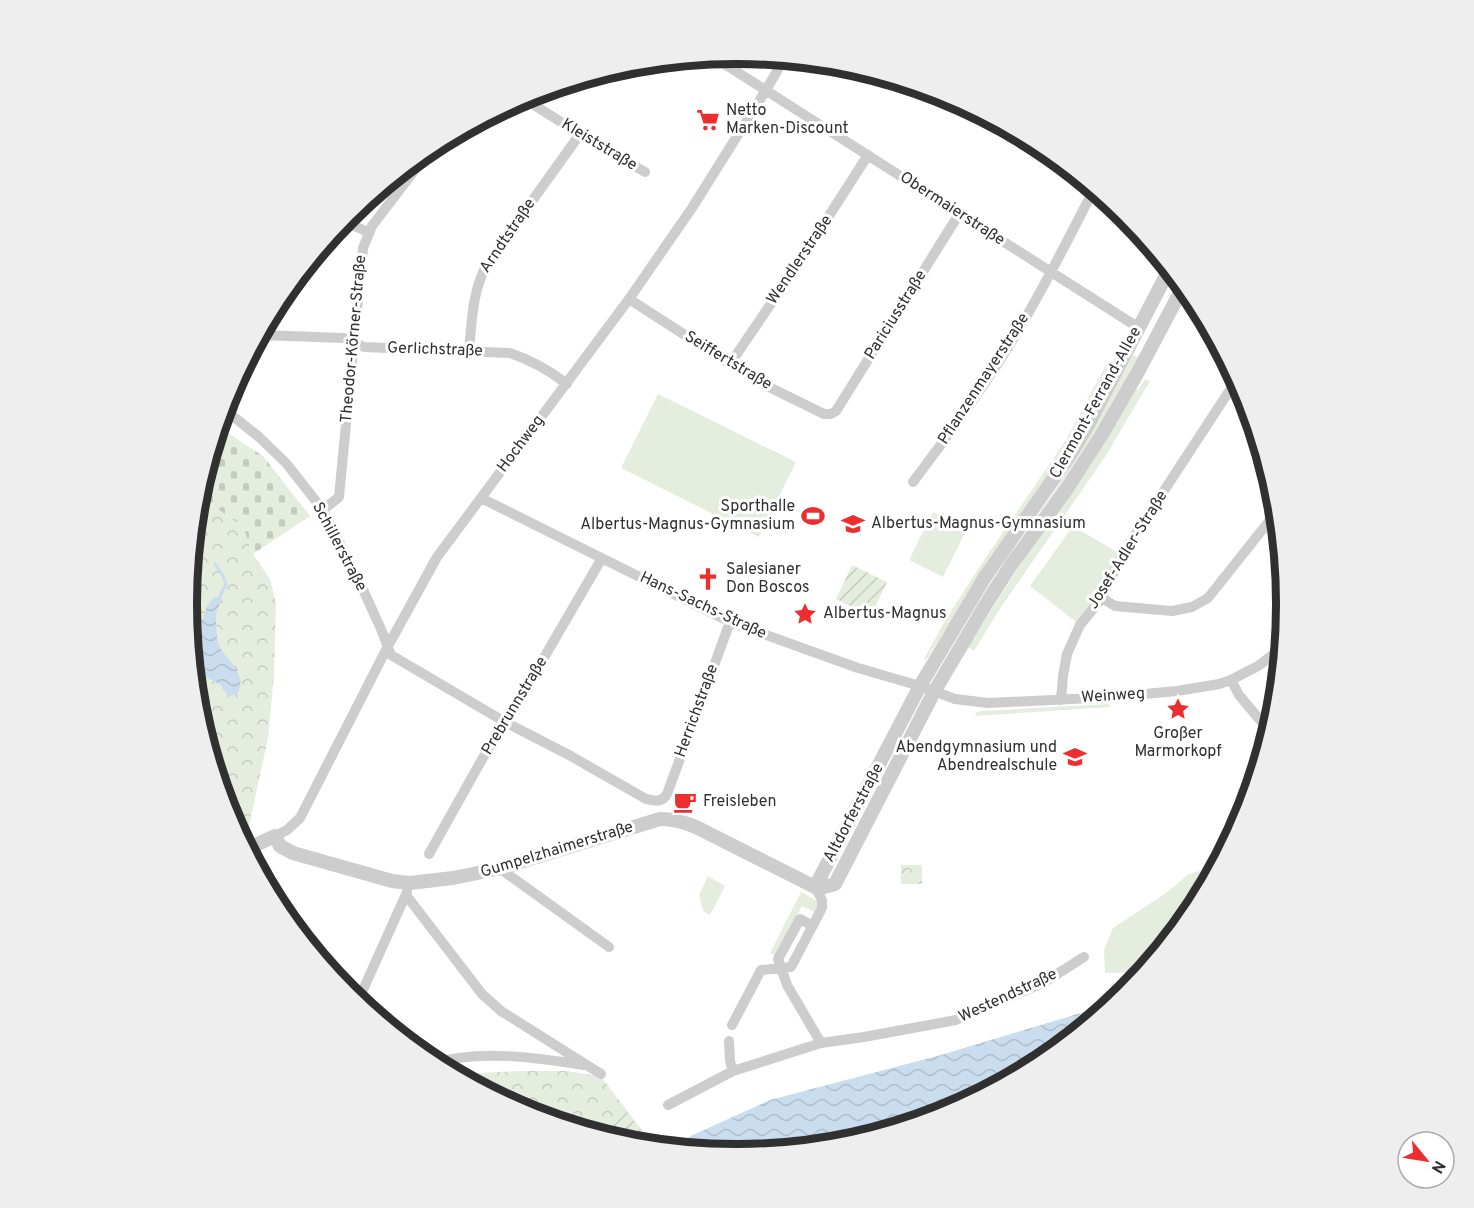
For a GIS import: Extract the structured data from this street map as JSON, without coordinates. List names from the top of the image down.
{
  "streets": {
    "street": [
      "Kleiststraße",
      "Obermaierstraße",
      "Arndtstraße",
      "Wendlerstraße",
      "Pariciusstraße",
      "Theodor-Körner-Straße",
      "Gerlichstraße",
      "Seiffertstraße",
      "Pflanzenmayerstraße",
      "Clermont-Ferrand-Allee",
      "Hochweg",
      "Schillerstraße",
      "Josef-Adler-Straße",
      "Hans-Sachs-Straße",
      "Weinweg",
      "Prebrunnstraße",
      "Herrichstraße",
      "Altdorferstraße",
      "Gumpelzhaimerstraße",
      "Westendstraße"
    ]
  },
  "crossings": [
    ["Kleiststraße", "Arndtstraße"],
    ["Obermaierstraße", "Wendlerstraße"],
    ["Obermaierstraße", "Pariciusstraße"],
    ["Obermaierstraße", "Pflanzenmayerstraße"],
    ["Obermaierstraße", "Clermont-Ferrand-Allee"],
    ["Obermaierstraße", "Hochweg"],
    ["Arndtstraße", "Gerlichstraße"],
    ["Wendlerstraße", "Seiffertstraße"],
    ["Pariciusstraße", "Seiffertstraße"],
    ["Theodor-Körner-Straße", "Gerlichstraße"],
    ["Theodor-Körner-Straße", "Schillerstraße"],
    ["Gerlichstraße", "Hochweg"],
    ["Seiffertstraße", "Hochweg"],
    ["Clermont-Ferrand-Allee", "Hans-Sachs-Straße"],
    ["Clermont-Ferrand-Allee", "Weinweg"],
    ["Clermont-Ferrand-Allee", "Altdorferstraße"],
    ["Hochweg", "Schillerstraße"],
    ["Hochweg", "Hans-Sachs-Straße"],
    ["Hochweg", "Gumpelzhaimerstraße"],
    ["Josef-Adler-Straße", "Weinweg"],
    ["Hans-Sachs-Straße", "Weinweg"],
    ["Hans-Sachs-Straße", "Prebrunnstraße"],
    ["Hans-Sachs-Straße", "Herrichstraße"],
    ["Hans-Sachs-Straße", "Altdorferstraße"],
    ["Weinweg", "Altdorferstraße"],
    ["Prebrunnstraße", "Herrichstraße"],
    ["Altdorferstraße", "Gumpelzhaimerstraße"]
  ],
  "places": {
    "supermarket": ["Netto Marken-Discount"],
    "sports": ["Sporthalle Albertus-Magnus-Gymnasium"],
    "school or university": ["Albertus-Magnus-Gymnasium", "Abendgymnasium und Abendrealschule"],
    "church": ["Salesianer Don Boscos"],
    "place": ["Albertus-Magnus", "Großer Marmorkopf"],
    "cafe": ["Freisleben"]
  },
  "north": "bottom right"
}
